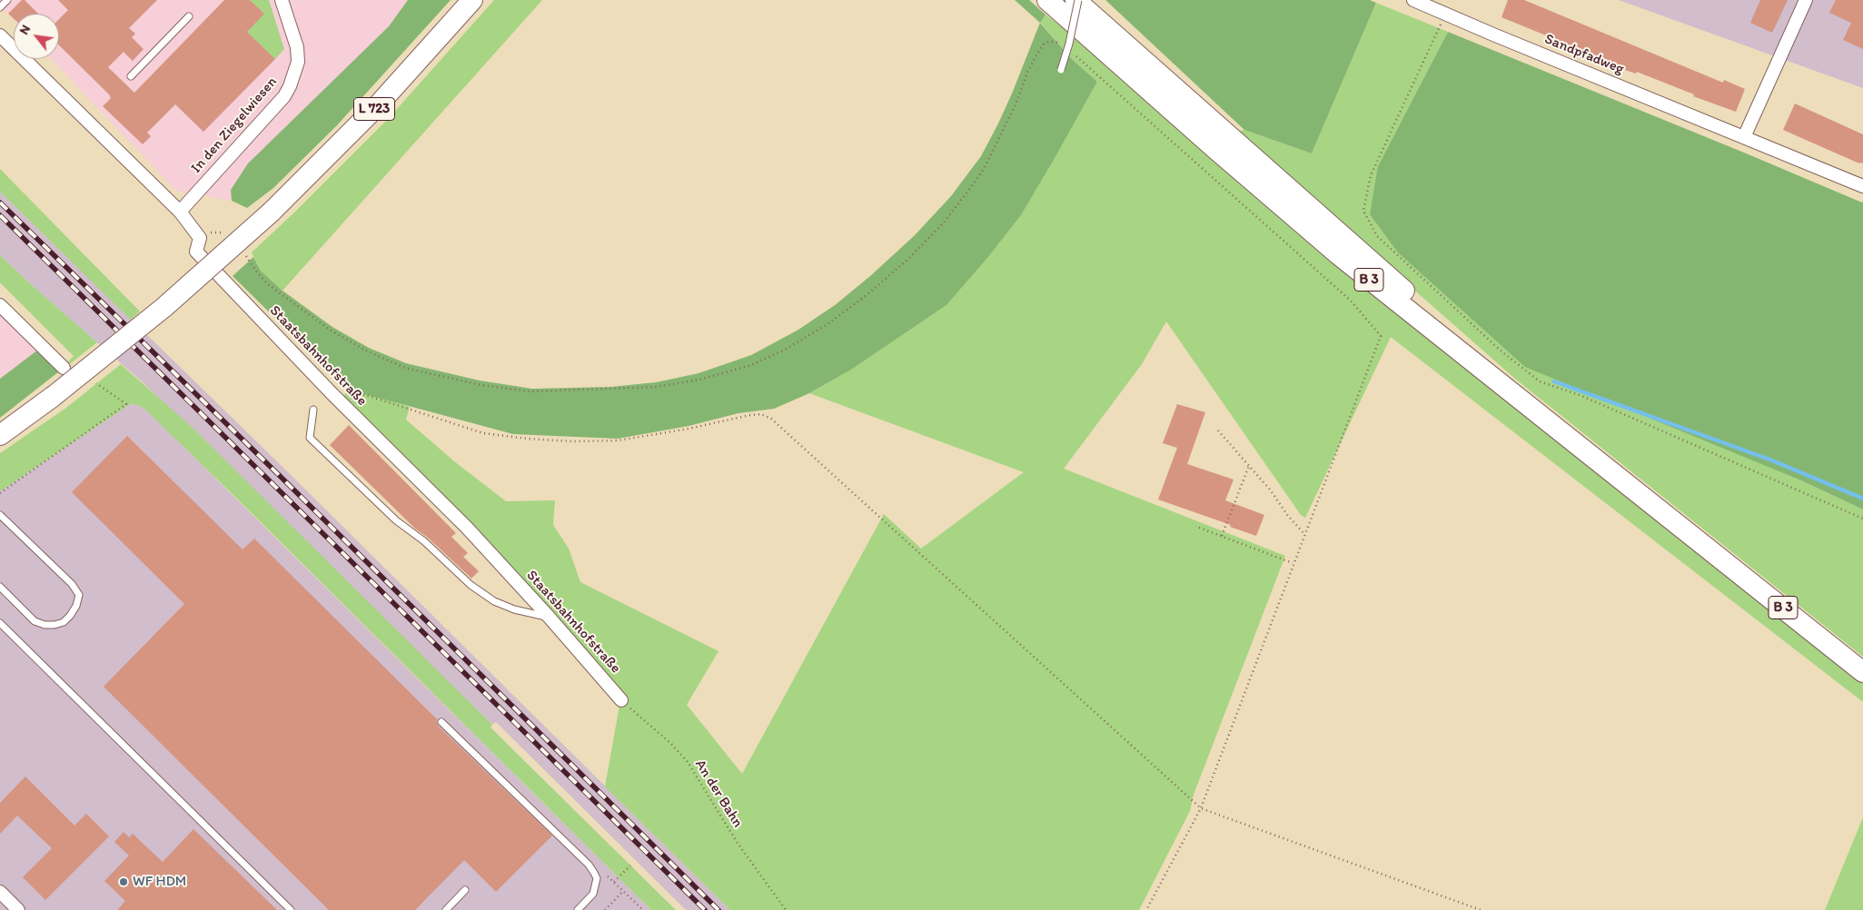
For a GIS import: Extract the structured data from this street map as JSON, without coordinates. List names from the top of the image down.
{
  "streets": {
    "main road": ["L 723", "B 3"],
    "street": ["Sandpfadweg", "In den Ziegelwiesen", "Staatsbahnhofstraße"],
    "path": ["An der Bahn"]
  },
  "crossings": [
    ["Staatsbahnhofstraße", "An der Bahn"]
  ],
  "places": ["WF HDM"],
  "north": "top left"
}
